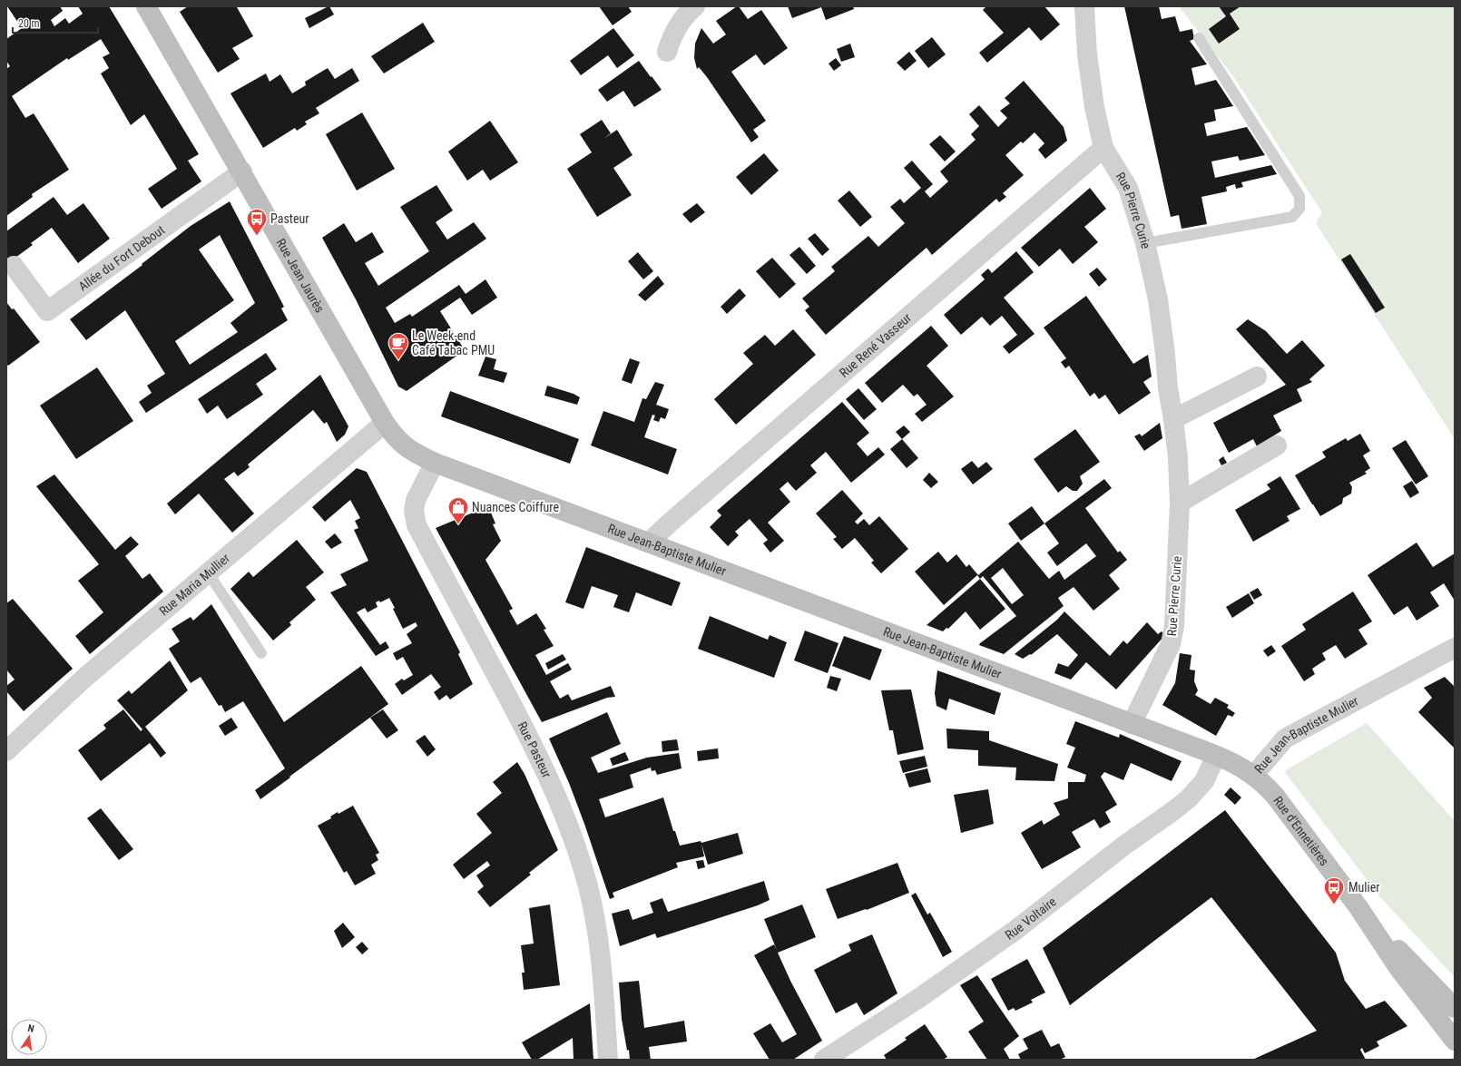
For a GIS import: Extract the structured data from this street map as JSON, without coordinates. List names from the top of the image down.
{
  "streets": {
    "main road": ["Rue Jean Jaurès", "Rue Jean-Baptiste Mulier", "Rue d'Ennetières"],
    "street": [
      "Rue Pierre Curie",
      "Allée du Fort Debout",
      "Rue René Vasseur",
      "Rue Maria Mullier",
      "Rue Pasteur",
      "Rue Voltaire"
    ]
  },
  "crossings": [
    ["Rue Pierre Curie", "Rue René Vasseur"],
    ["Rue Pierre Curie", "Rue Jean-Baptiste Mulier"],
    ["Allée du Fort Debout", "Rue Jean Jaurès"],
    ["Rue Jean Jaurès", "Rue Jean-Baptiste Mulier"],
    ["Rue Jean Jaurès", "Rue Maria Mullier"],
    ["Rue René Vasseur", "Rue Jean-Baptiste Mulier"],
    ["Rue Jean-Baptiste Mulier", "Rue Pasteur"],
    ["Rue Jean-Baptiste Mulier", "Rue d'Ennetières"],
    ["Rue Jean-Baptiste Mulier", "Rue Voltaire"]
  ],
  "places": {
    "bus stop": ["Pasteur", "Mulier"],
    "cafe": ["Le Week-end Café Tabac PMU"],
    "shop": ["Nuances Coiffure"]
  },
  "scale_bar": "20 m",
  "north": "top"
}
